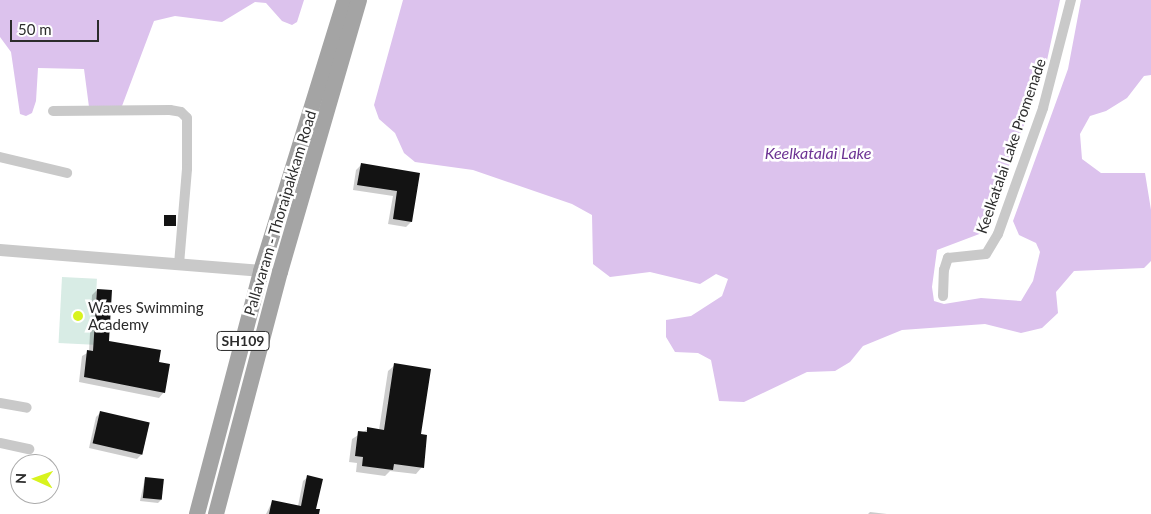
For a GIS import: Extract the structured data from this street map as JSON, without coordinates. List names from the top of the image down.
{
  "streets": {
    "main road": ["Pallavaram - Thoraipakkam Road", "SH109"],
    "street": ["Keelkatalai Lake Promenade"]
  },
  "water": ["Keelkatalai Lake"],
  "places": ["Waves Swimming Academy"],
  "scale_bar": "50 m",
  "north": "left"
}
